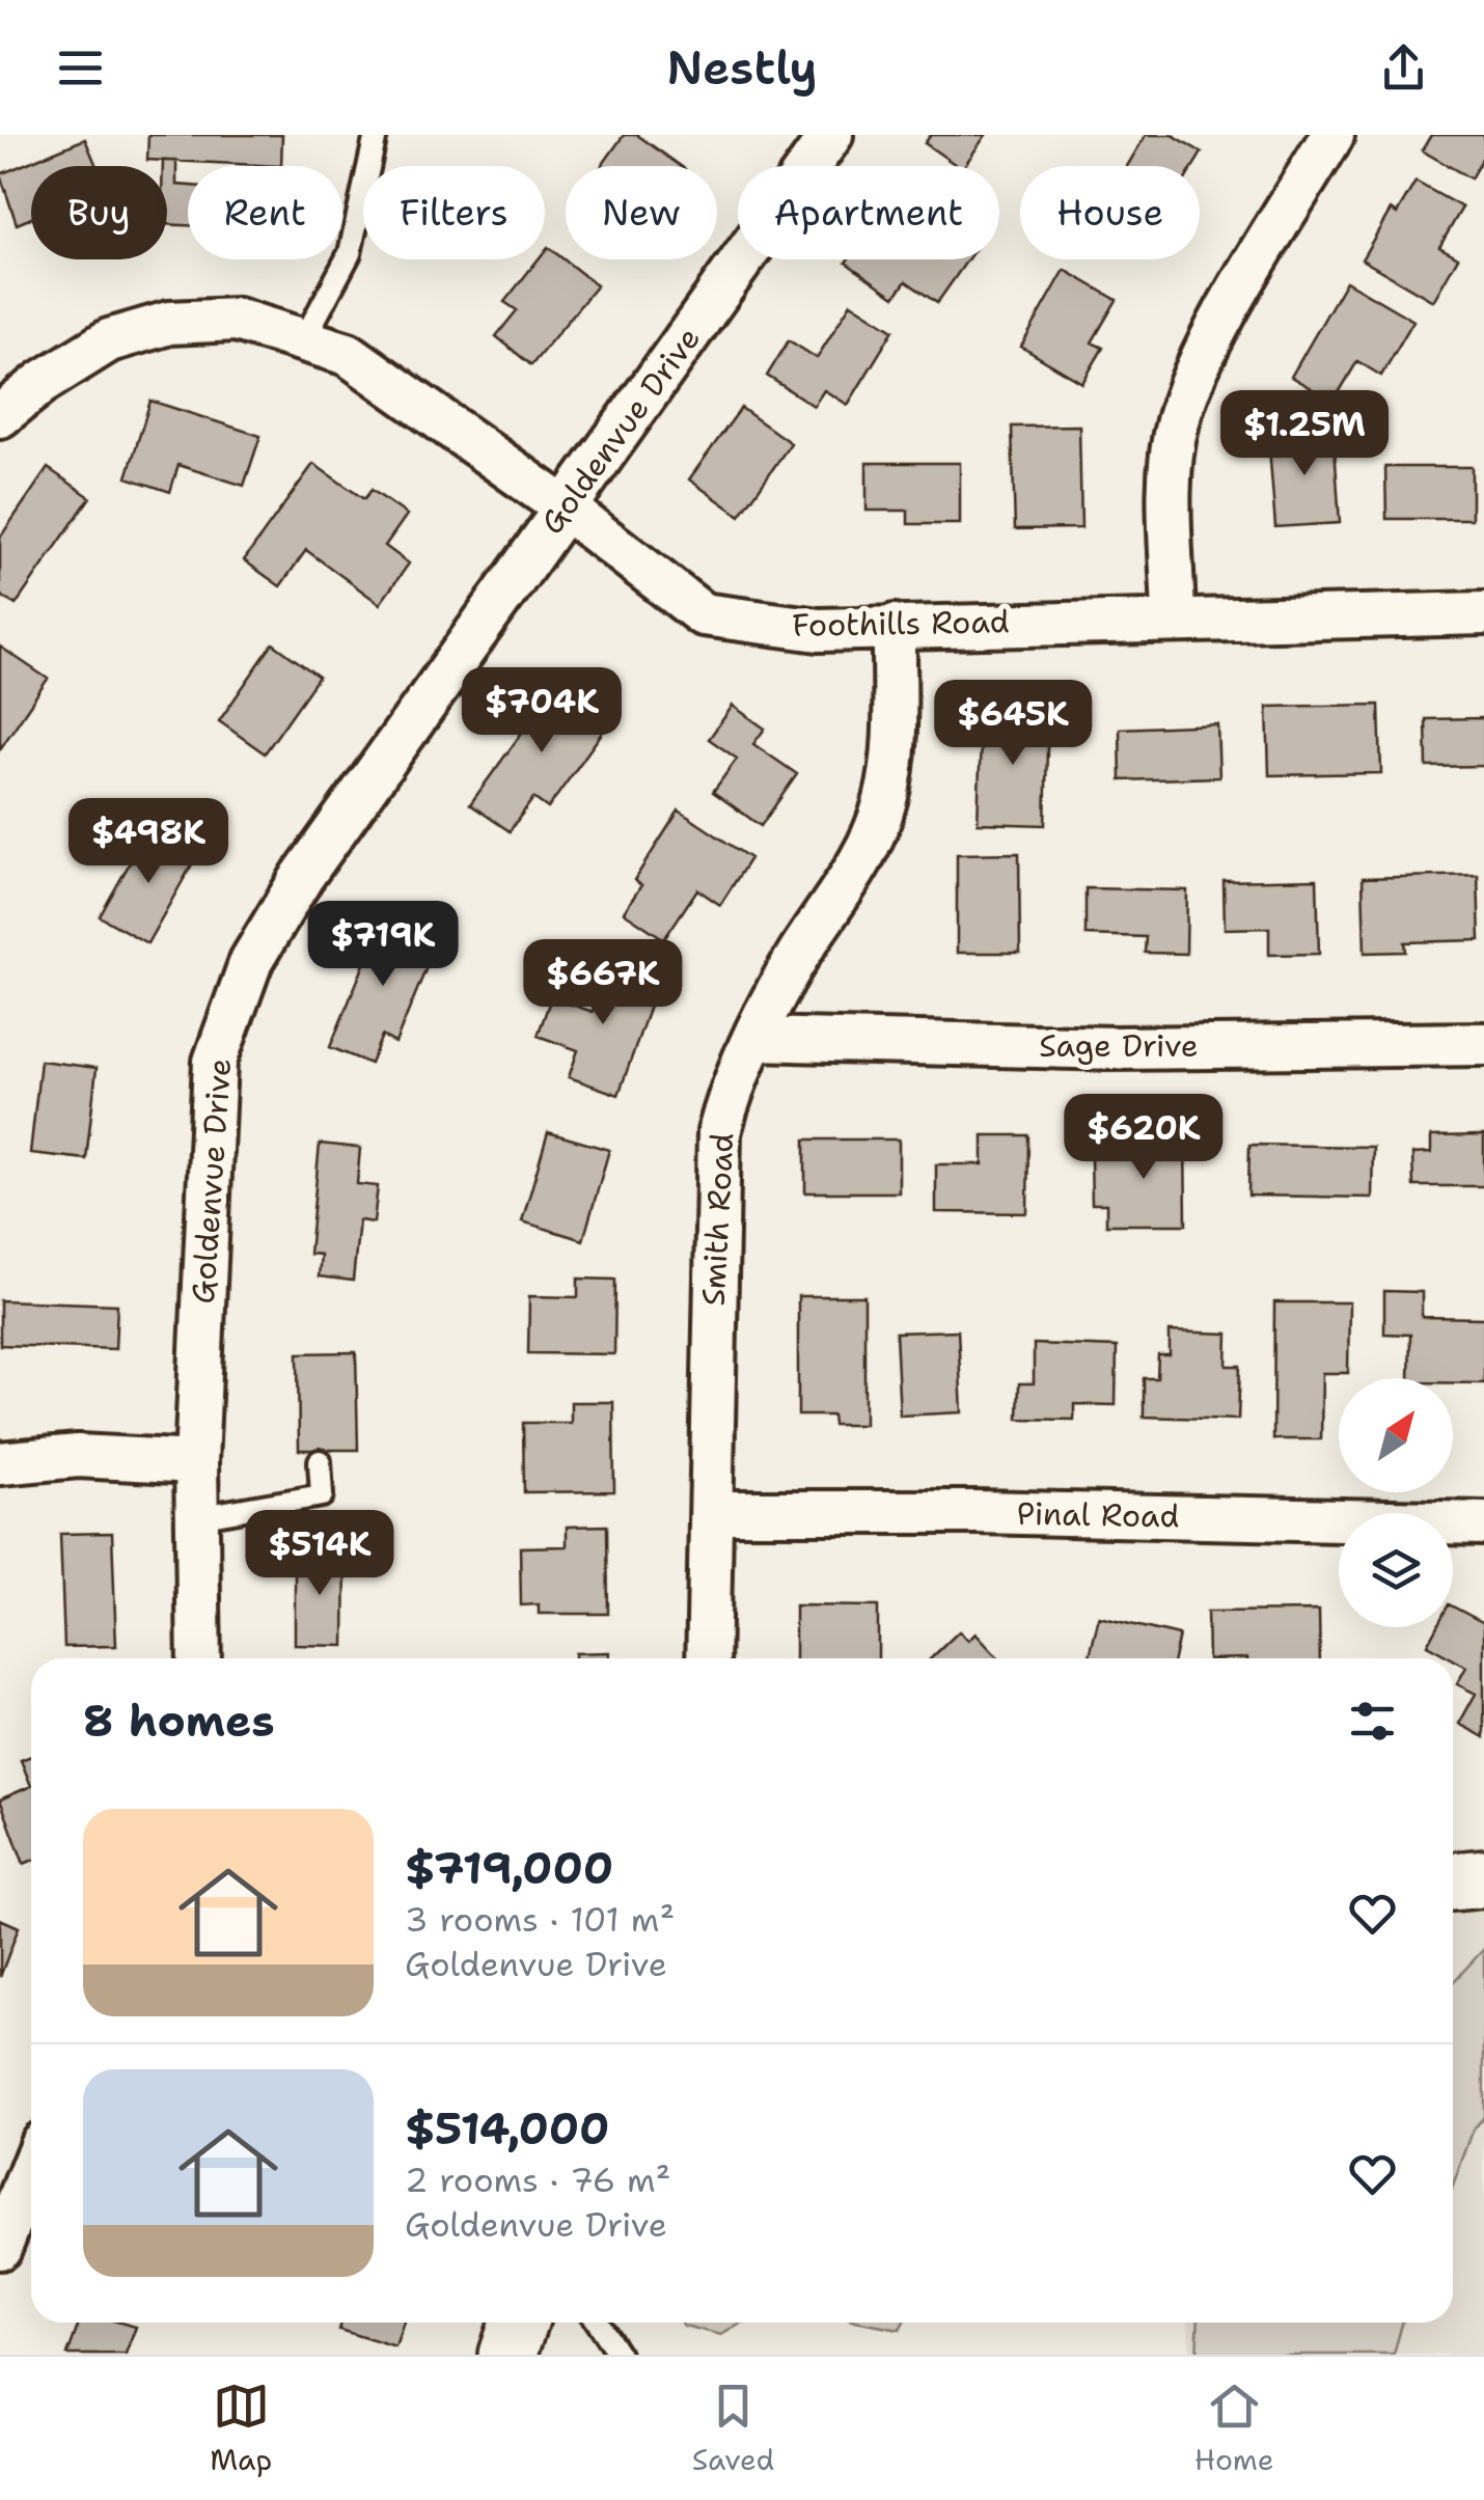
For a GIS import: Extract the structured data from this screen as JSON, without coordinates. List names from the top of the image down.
{
  "streets": {
    "street": [
      "Goldenvue Drive",
      "Foothills Road",
      "Sage Drive",
      "Smith Road",
      "Pinal Road"
    ]
  },
  "crossings": [
    ["Goldenvue Drive", "Foothills Road"],
    ["Foothills Road", "Smith Road"],
    ["Sage Drive", "Smith Road"],
    ["Smith Road", "Pinal Road"]
  ],
  "north": "top right",
  "page": {
    "header": "Nestly",
    "chip": [
      "Buy",
      "Rent",
      "Filters",
      "New",
      "Apartment",
      "House"
    ],
    "price": [
      "$1.25M",
      "$704K",
      "$645K",
      "$498K",
      "$719K",
      "$667K",
      "$620K",
      "$514K"
    ],
    "heading": "8 homes",
    "list": [
      {
        "name": "$719,000",
        "note": "3 rooms · 101 m² · Goldenvue Drive"
      },
      {
        "name": "$514,000",
        "note": "2 rooms · 76 m² · Goldenvue Drive"
      }
    ],
    "tabs": ["Map", "Saved", "Home"]
  }
}
